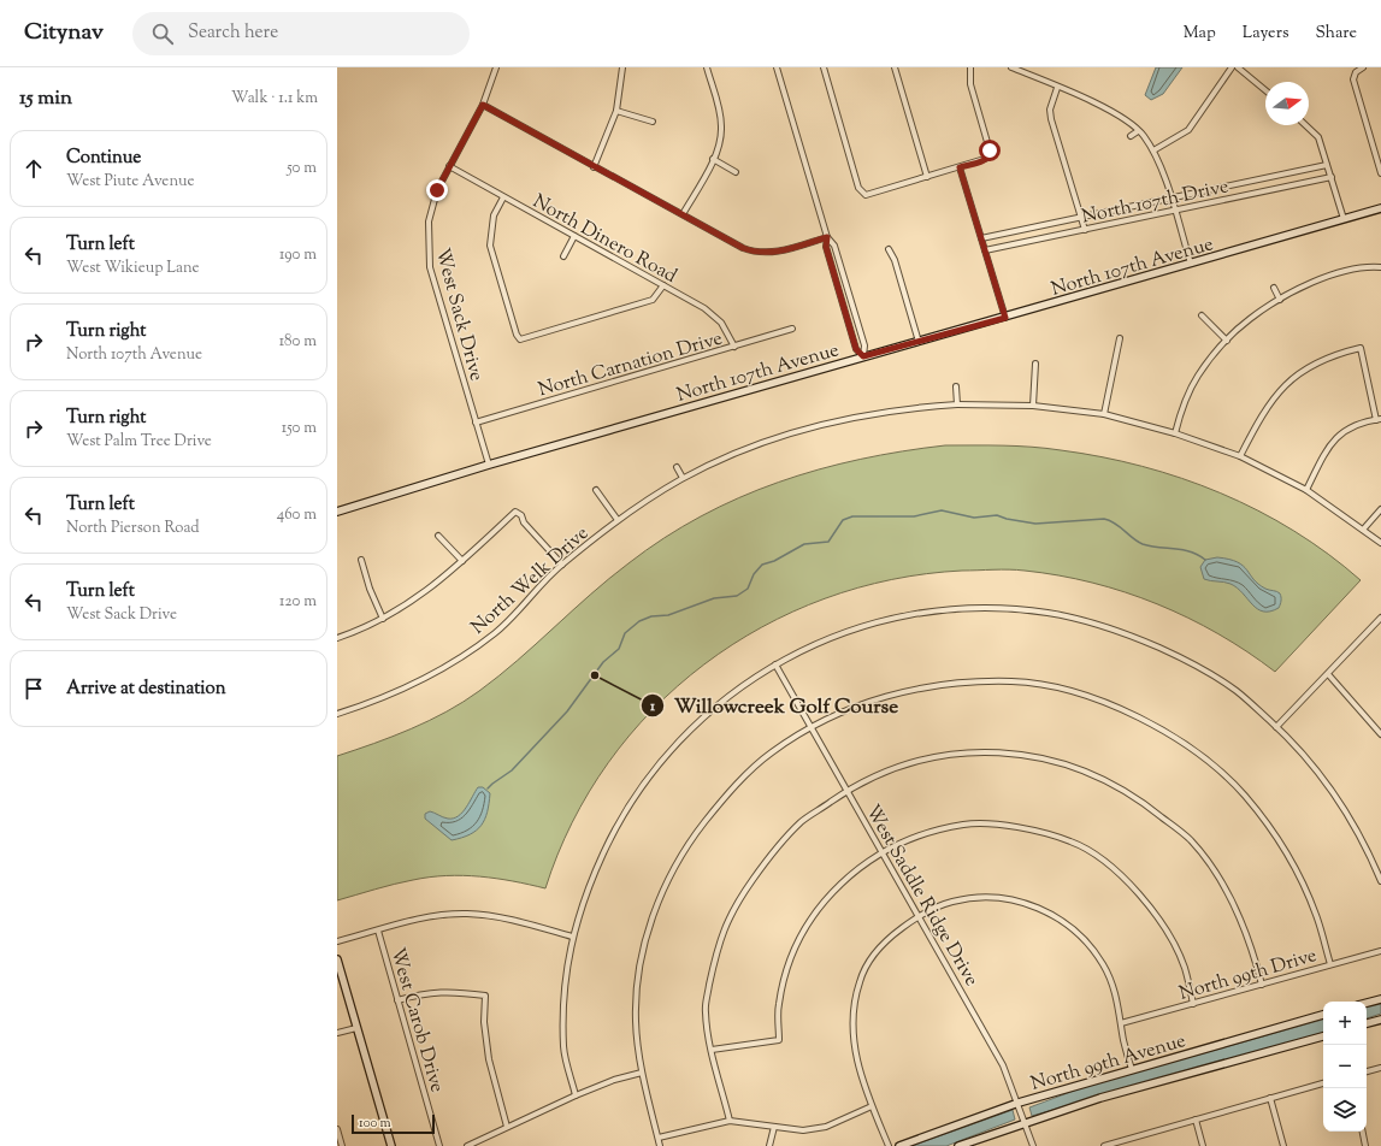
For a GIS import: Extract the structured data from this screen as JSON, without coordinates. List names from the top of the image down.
{
  "streets": {
    "main road": ["North 107th Avenue", "North 99th Avenue"],
    "street": [
      "North 107th Drive",
      "North Dinero Road",
      "West Sack Drive",
      "North Carnation Drive",
      "North Welk Drive",
      "West Saddle Ridge Drive",
      "North 99th Drive",
      "West Carob Drive"
    ]
  },
  "crossings": [
    ["North Dinero Road", "West Sack Drive"],
    ["North Dinero Road", "North Carnation Drive"],
    ["North 107th Avenue", "West Sack Drive"],
    ["West Sack Drive", "North Carnation Drive"],
    ["West Saddle Ridge Drive", "North 99th Avenue"]
  ],
  "places": ["Willowcreek Golf Course"],
  "scale_bar": "100 m",
  "north": "right",
  "page": {
    "header": "Citynav",
    "search": "Search here",
    "nav": ["Map", "Layers", "Share"],
    "heading": ["15 min", "Walk · 1.1 km"],
    "list": [
      ["Continue", "West Piute Avenue", "50 m"],
      ["Turn left", "West Wikieup Lane", "190 m"],
      ["Turn right", "North 107th Avenue", "180 m"],
      ["Turn right", "West Palm Tree Drive", "150 m"],
      ["Turn left", "North Pierson Road", "460 m"],
      ["Turn left", "West Sack Drive", "120 m"],
      "Arrive at destination"
    ],
    "map_buttons": ["+", "−"],
    "scale": "100 m"
  }
}
